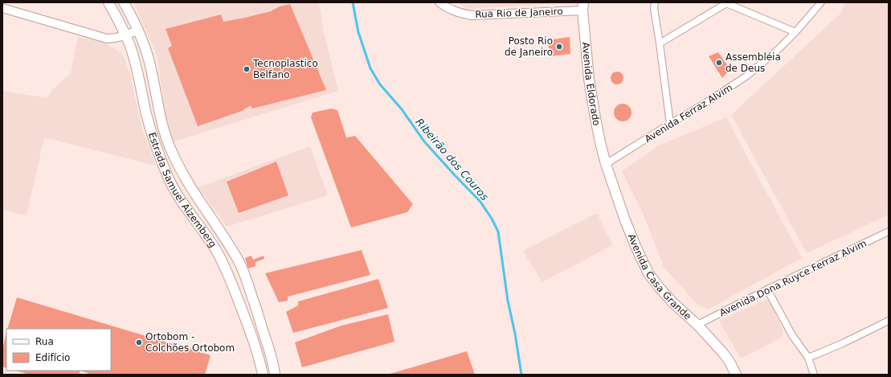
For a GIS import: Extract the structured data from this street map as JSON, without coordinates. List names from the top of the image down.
{
  "streets": {
    "main road": ["Avenida Eldorado", "Estrada Samuel Aizemberg", "Avenida Casa Grande"],
    "street": ["Rua Rio de Janeiro", "Avenida Ferraz Alvim", "Avenida Dona Ruyce Ferraz Alvim"]
  },
  "crossings": [
    ["Rua Rio de Janeiro", "Avenida Eldorado"],
    ["Avenida Eldorado", "Avenida Ferraz Alvim"],
    ["Avenida Eldorado", "Avenida Casa Grande"],
    ["Avenida Ferraz Alvim", "Avenida Casa Grande"],
    ["Avenida Casa Grande", "Avenida Dona Ruyce Ferraz Alvim"]
  ],
  "water": ["Ribeirão dos Couros"],
  "places": [
    "Posto Rio de Janeiro",
    "Assembléia de Deus",
    "Tecnoplastico Belfano",
    "Ortobom - Colchões Ortobom"
  ],
  "legend": ["Rua", "Edifício"]
}
